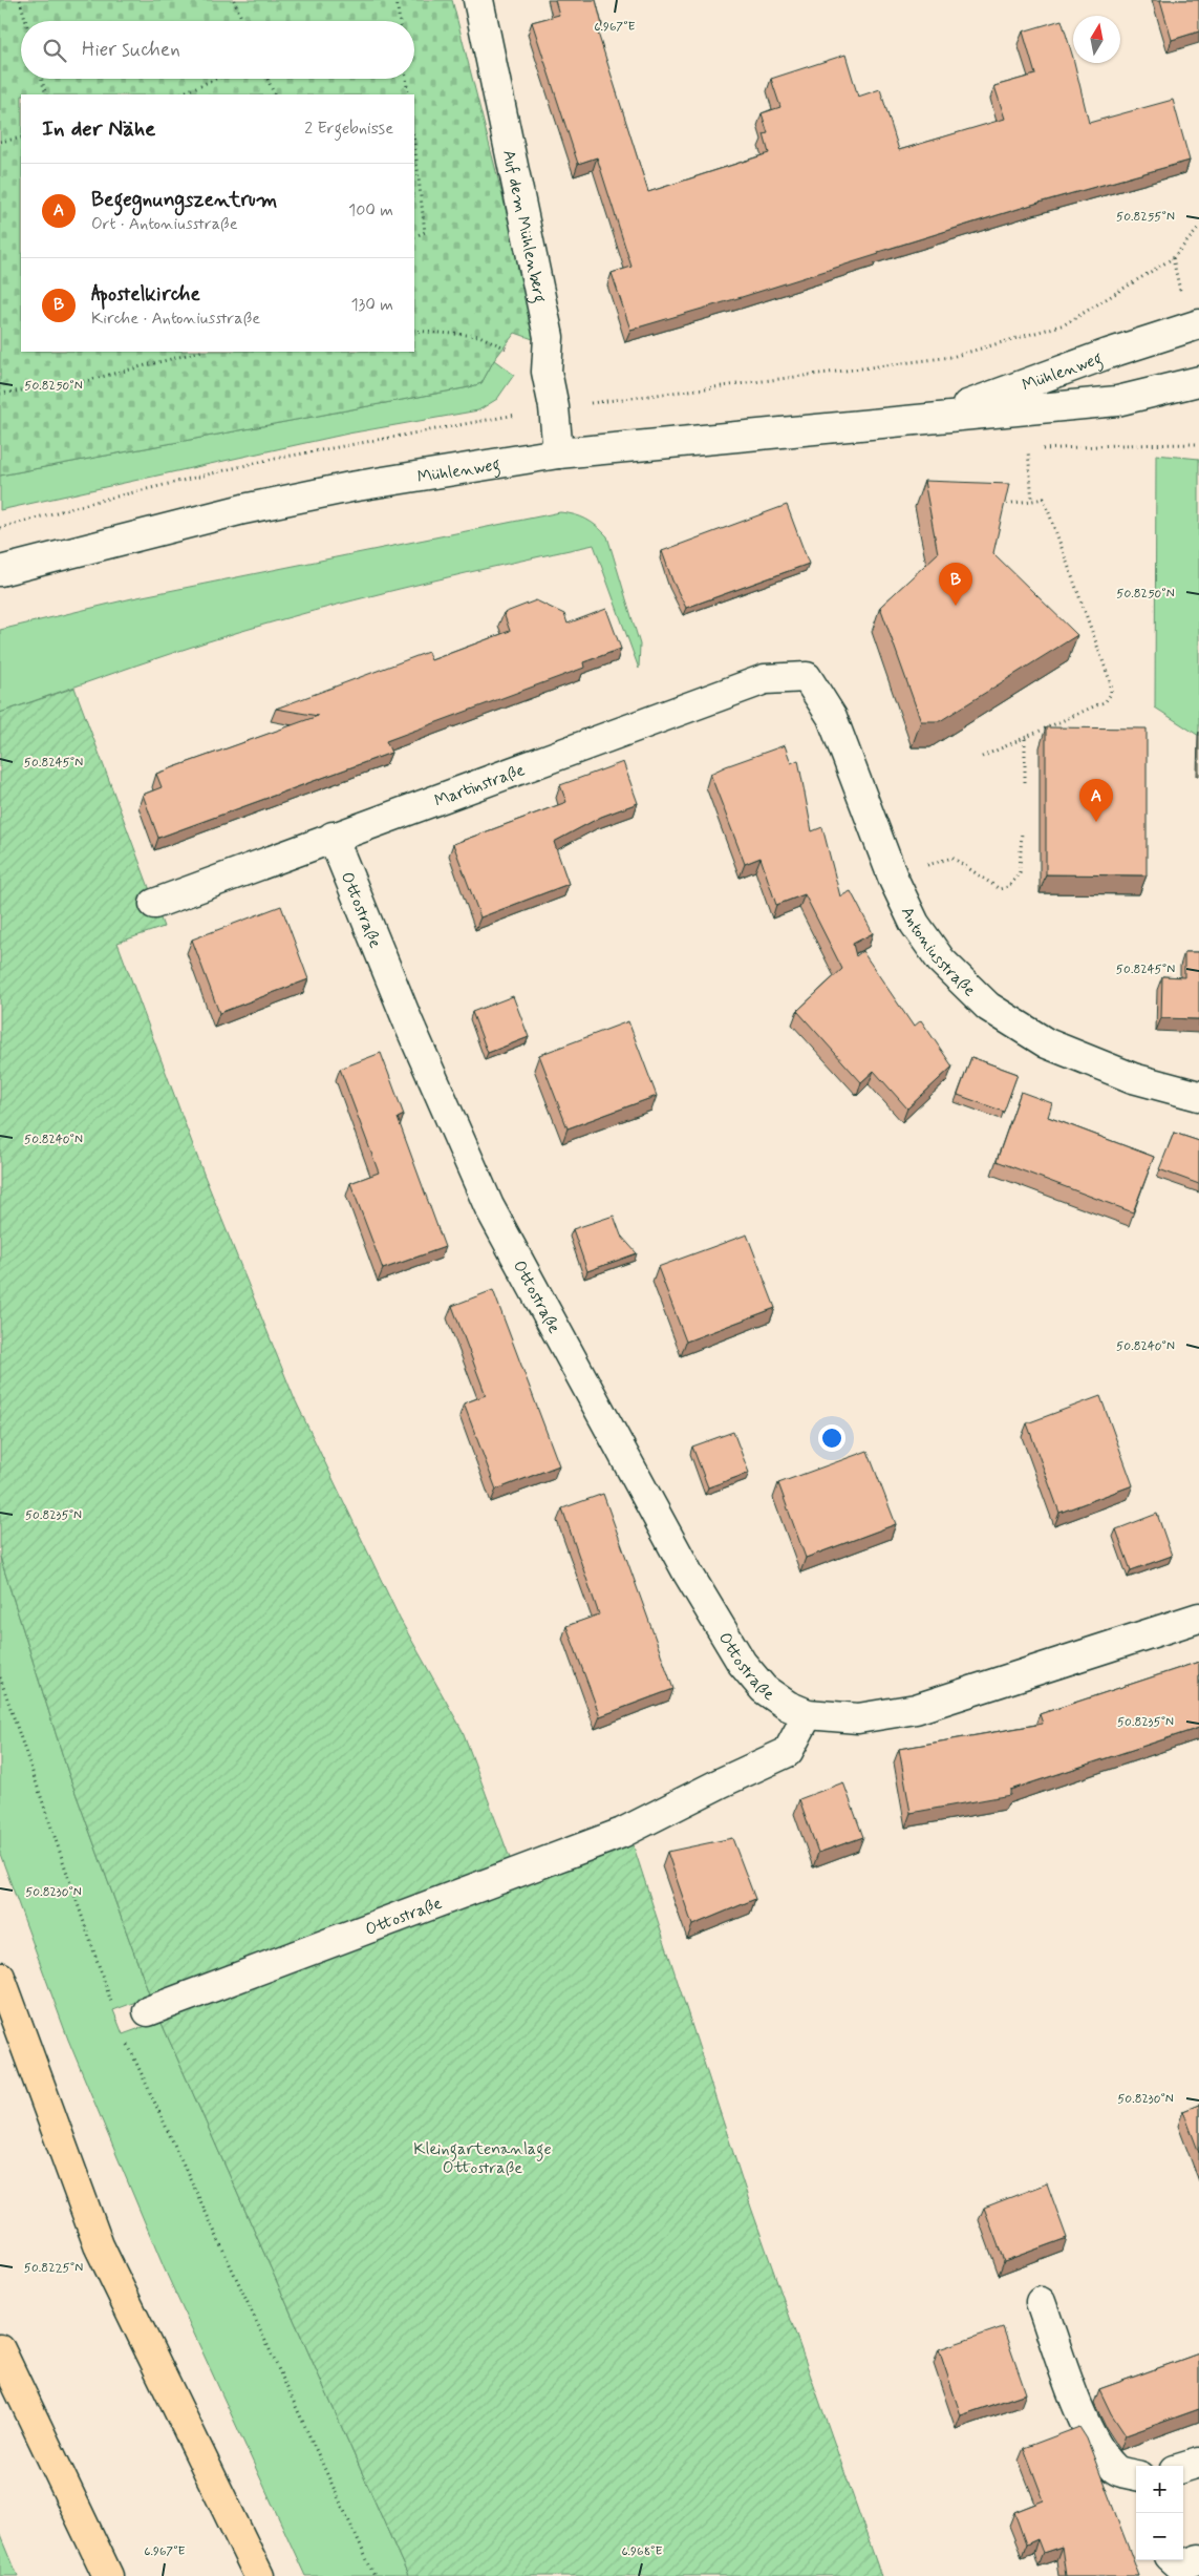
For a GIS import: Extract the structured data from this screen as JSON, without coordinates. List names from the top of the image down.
{
  "streets": {
    "street": [
      "Auf dem Mühlenberg",
      "Mühlenweg",
      "Martinstraße",
      "Ottostraße",
      "Antoniusstraße"
    ]
  },
  "crossings": [
    ["Auf dem Mühlenberg", "Mühlenweg"],
    ["Martinstraße", "Ottostraße"],
    ["Martinstraße", "Antoniusstraße"]
  ],
  "parks": ["Kleingartenanlage Ottostraße"],
  "north": "top",
  "page": {
    "search": "Hier suchen",
    "heading": ["In der Nähe", "2 Ergebnisse"],
    "list": [
      {
        "mark": "A",
        "name": "Begegnungszentrum",
        "note": "Ort · Antoniusstraße",
        "value": "100 m"
      },
      {
        "mark": "B",
        "name": "Apostelkirche",
        "note": "Kirche · Antoniusstraße",
        "value": "130 m"
      }
    ],
    "pins": ["B", "A"],
    "map_buttons": ["+", "−"]
  },
  "coordinates": [
    "6.967°E",
    "50.8255°N",
    "50.8250°N",
    "50.8245°N",
    "50.8240°N",
    "50.8235°N",
    "50.8230°N",
    "50.8225°N",
    "6.968°E"
  ]
}
